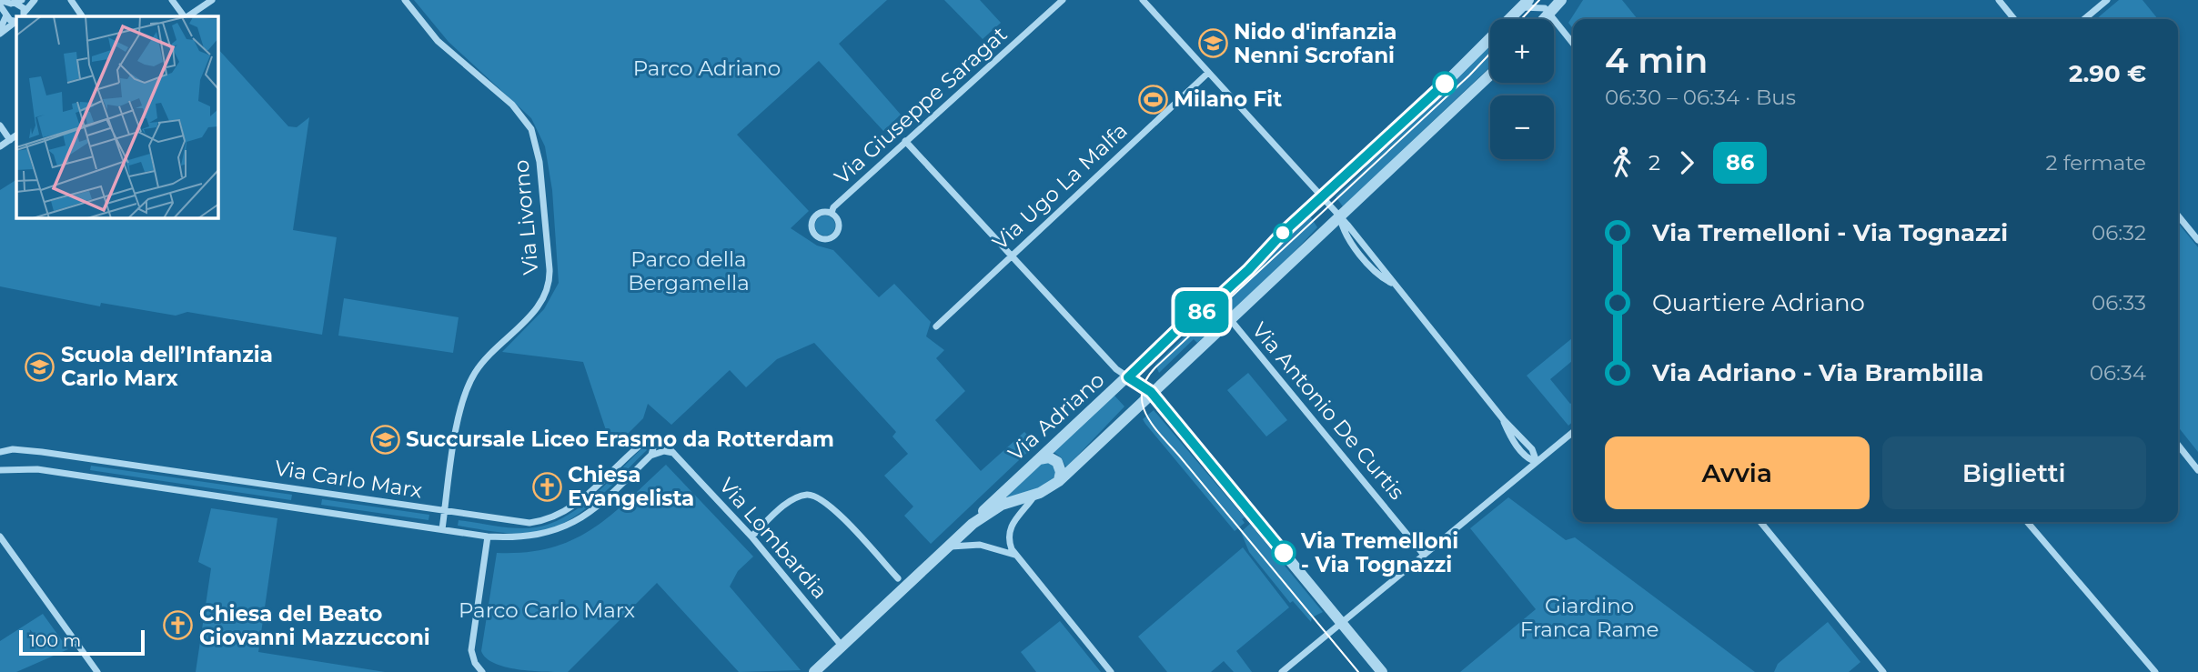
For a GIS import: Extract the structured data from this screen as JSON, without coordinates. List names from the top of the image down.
{
  "streets": {
    "street": [
      "Via Giuseppe Saragat",
      "Via Ugo La Malfa",
      "Via Livorno",
      "Via Antonio De Curtis",
      "Via Adriano",
      "Via Carlo Marx",
      "Via Lombardia"
    ]
  },
  "crossings": [
    ["Via Livorno", "Via Carlo Marx"],
    ["Via Antonio De Curtis", "Via Adriano"],
    ["Via Adriano", "Via Lombardia"]
  ],
  "parks": [
    "Parco Adriano",
    "Parco della Bergamella",
    "Giardino Franca Rame",
    "Parco Carlo Marx"
  ],
  "places": {
    "school or university": ["Nido d'infanzia Nenni Scrofani", "Scuola dell’Infanzia Carlo Marx", "Succursale Liceo Erasmo da Rotterdam"],
    "sports": ["Milano Fit"],
    "church": ["Chiesa Evangelista", "Chiesa del Beato Giovanni Mazzucconi"],
    "other": ["Via Tremelloni - Via Tognazzi"]
  },
  "lines": ["bus line 86"],
  "scale_bar": "100 m",
  "page": {
    "on_map": "86",
    "map_buttons": ["+", "−"],
    "heading": ["4 min", "06:30 – 06:34 · Bus", "2.90 €"],
    "legs": ["2", "86", "2 fermate"],
    "list": [
      {
        "name": "Via Tremelloni - Via Tognazzi",
        "value": "06:32"
      },
      {
        "name": "Quartiere Adriano",
        "value": "06:33"
      },
      {
        "name": "Via Adriano - Via Brambilla",
        "value": "06:34"
      }
    ],
    "buttons": ["Avvia", "Biglietti"],
    "scale": "100 m"
  }
}
